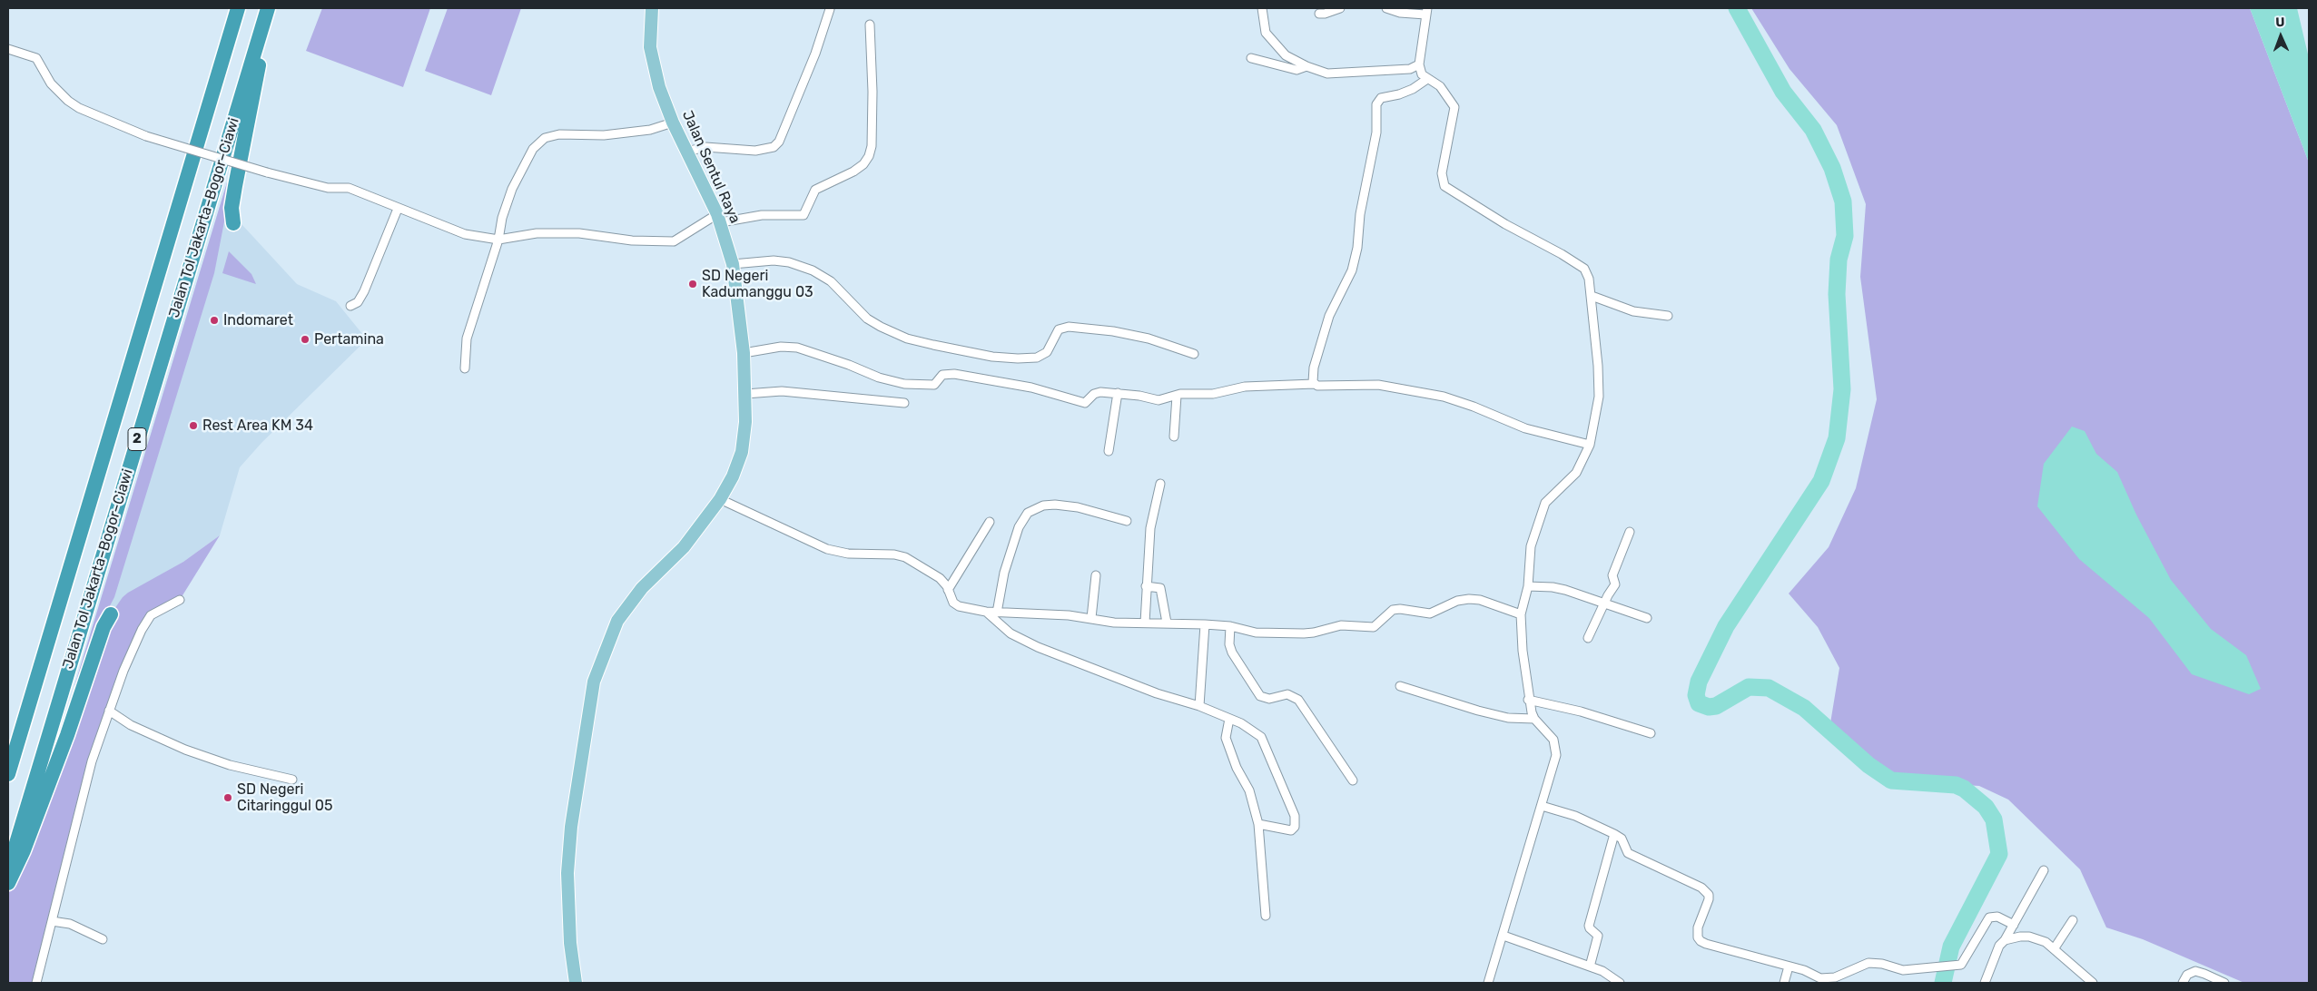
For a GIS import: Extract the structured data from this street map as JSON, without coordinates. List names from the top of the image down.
{
  "streets": {
    "highway": ["Jalan Tol Jakarta–Bogor–Ciawi", "2"],
    "main road": ["Jalan Sentul Raya"]
  },
  "places": [
    "SD Negeri Kadumanggu 03",
    "Indomaret",
    "Pertamina",
    "Rest Area KM 34",
    "SD Negeri Citaringgul 05"
  ],
  "north": "top"
}
